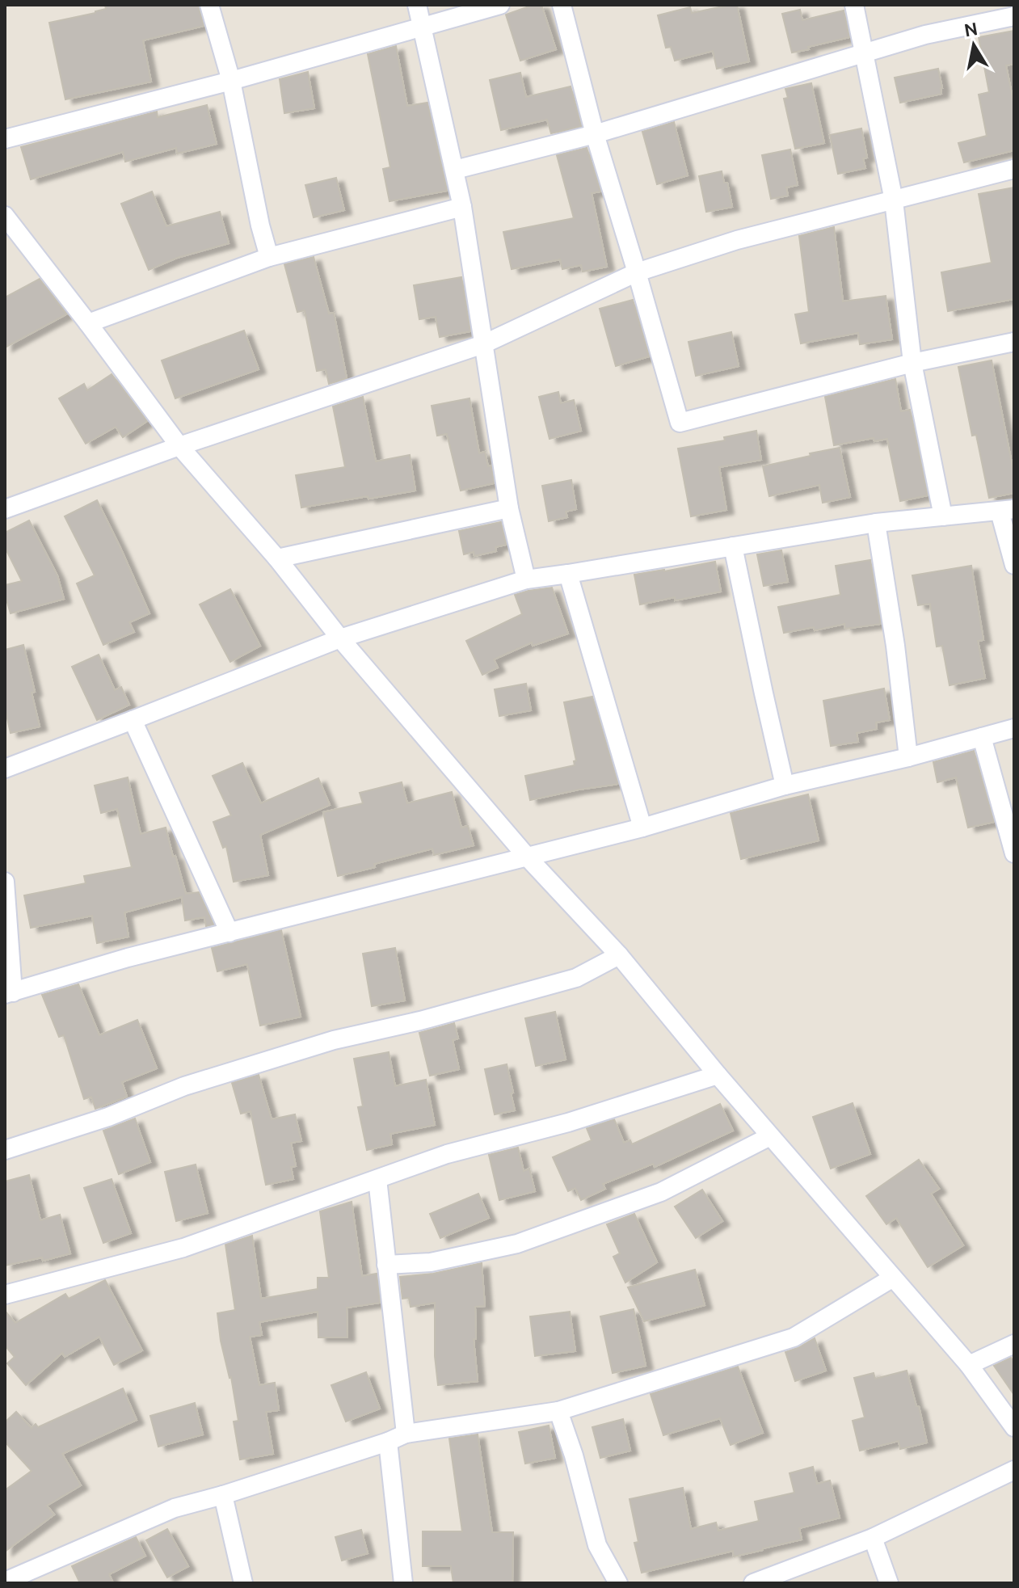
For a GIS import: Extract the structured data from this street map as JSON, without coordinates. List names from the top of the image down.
{
  "north": "top"
}
